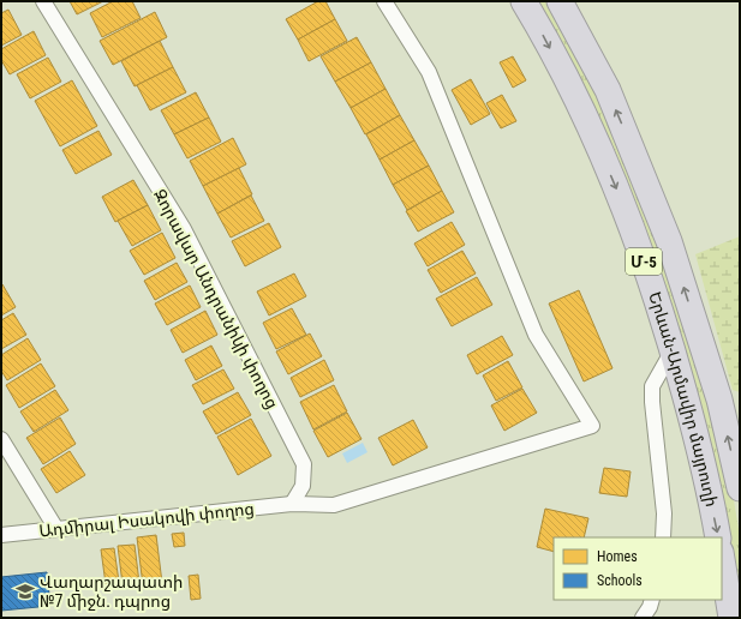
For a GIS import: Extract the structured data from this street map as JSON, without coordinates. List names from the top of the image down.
{
  "streets": {
    "highway": ["Մ-5", "Երևան-Արմավիր մայրուղի"],
    "street": ["Զորավար Անդրանիկի փողոց", "Ադմիրալ Իսակովի փողոց"]
  },
  "crossings": [
    ["Զորավար Անդրանիկի փողոց", "Ադմիրալ Իսակովի փողոց"]
  ],
  "places": {
    "school or university": ["Վաղարշապատի №7 միջն. դպրոց"]
  },
  "legend": ["Homes", "Schools"]
}
